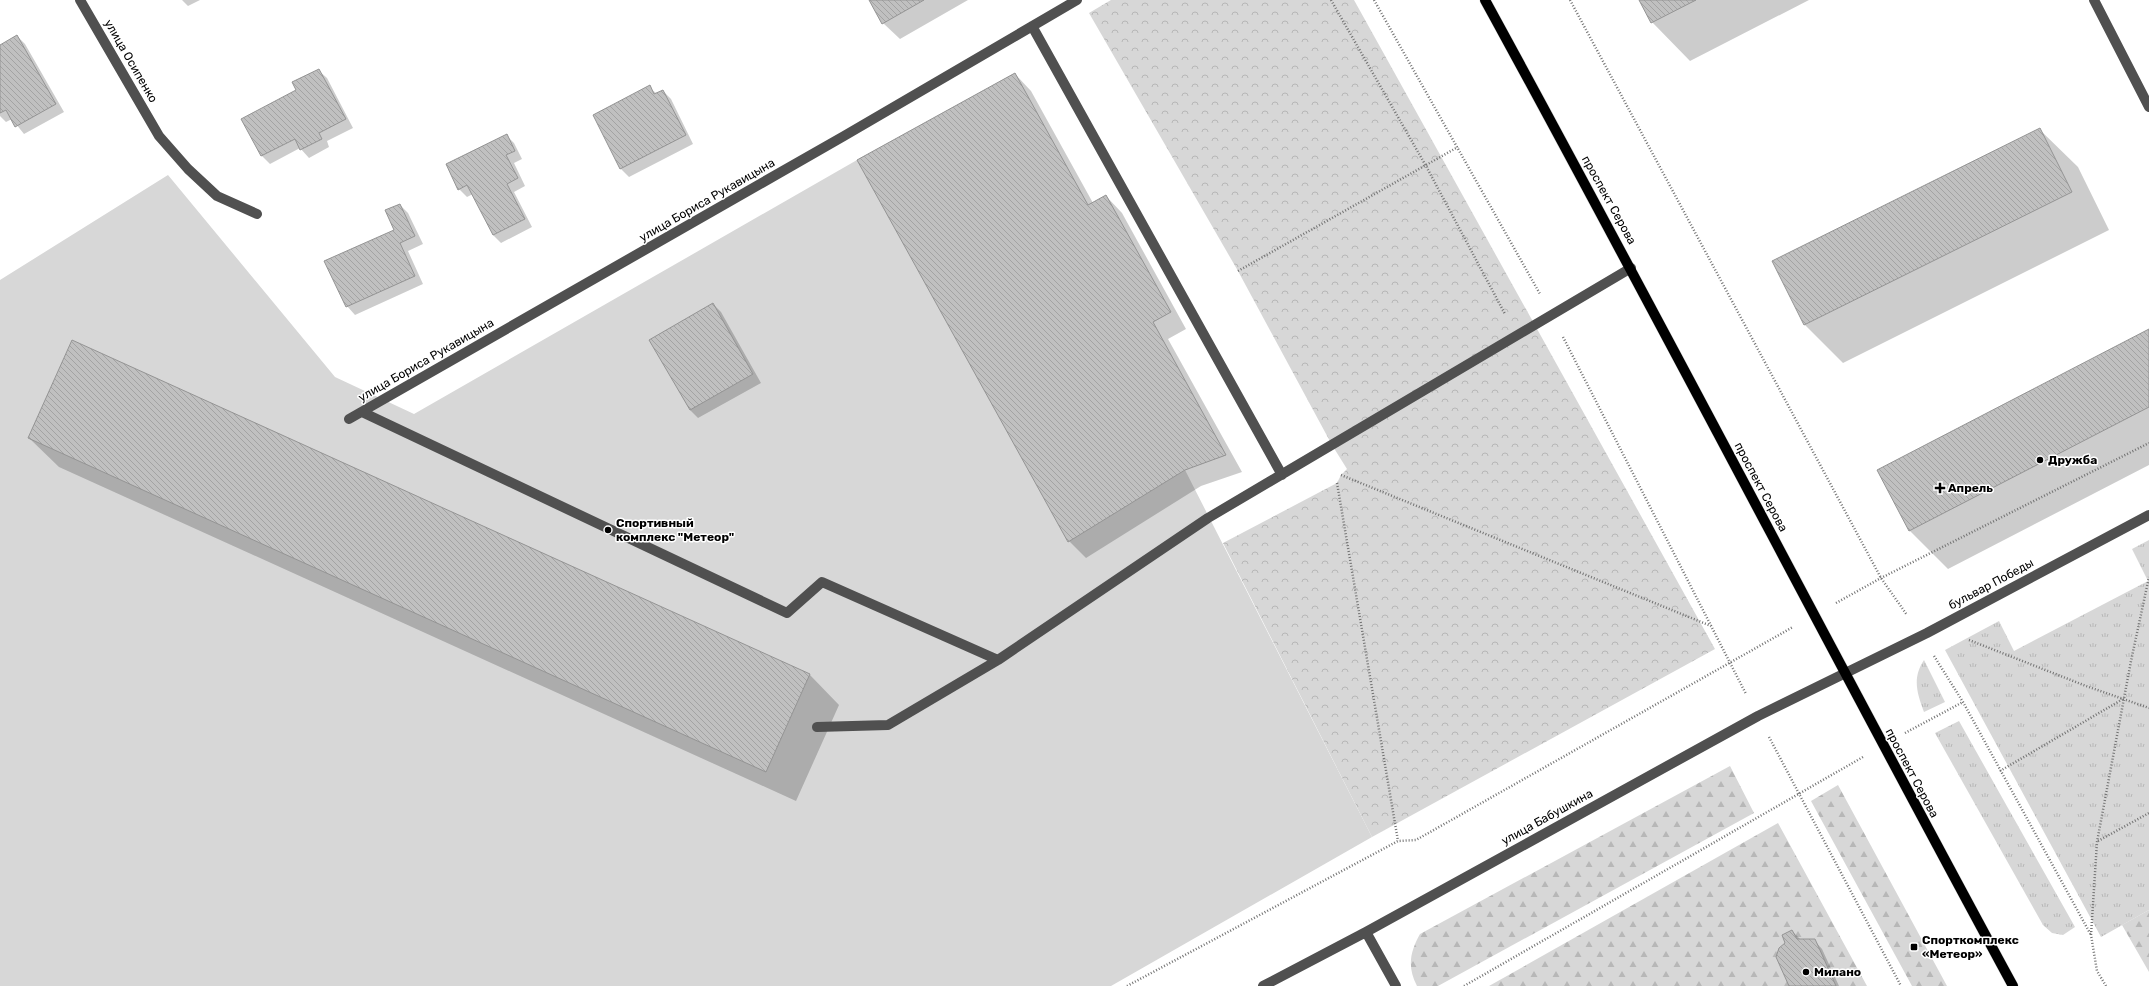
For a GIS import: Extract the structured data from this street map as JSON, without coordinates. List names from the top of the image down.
{
  "streets": {
    "main road": ["проспект Серова"],
    "street": [
      "улица Осипенко",
      "улица Бориса Рукавицына",
      "бульвар Победы",
      "улица Бабушкина"
    ]
  },
  "crossings": [
    ["проспект Серова", "бульвар Победы"],
    ["проспект Серова", "улица Бабушкина"],
    ["бульвар Победы", "улица Бабушкина"]
  ],
  "places": {
    "other": ["Дружба", "Спортивный комплекс \"Метеор\"", "Милано"],
    "health": ["Апрель"],
    "transit": ["Спорткомплекс «Метеор»"]
  }
}
